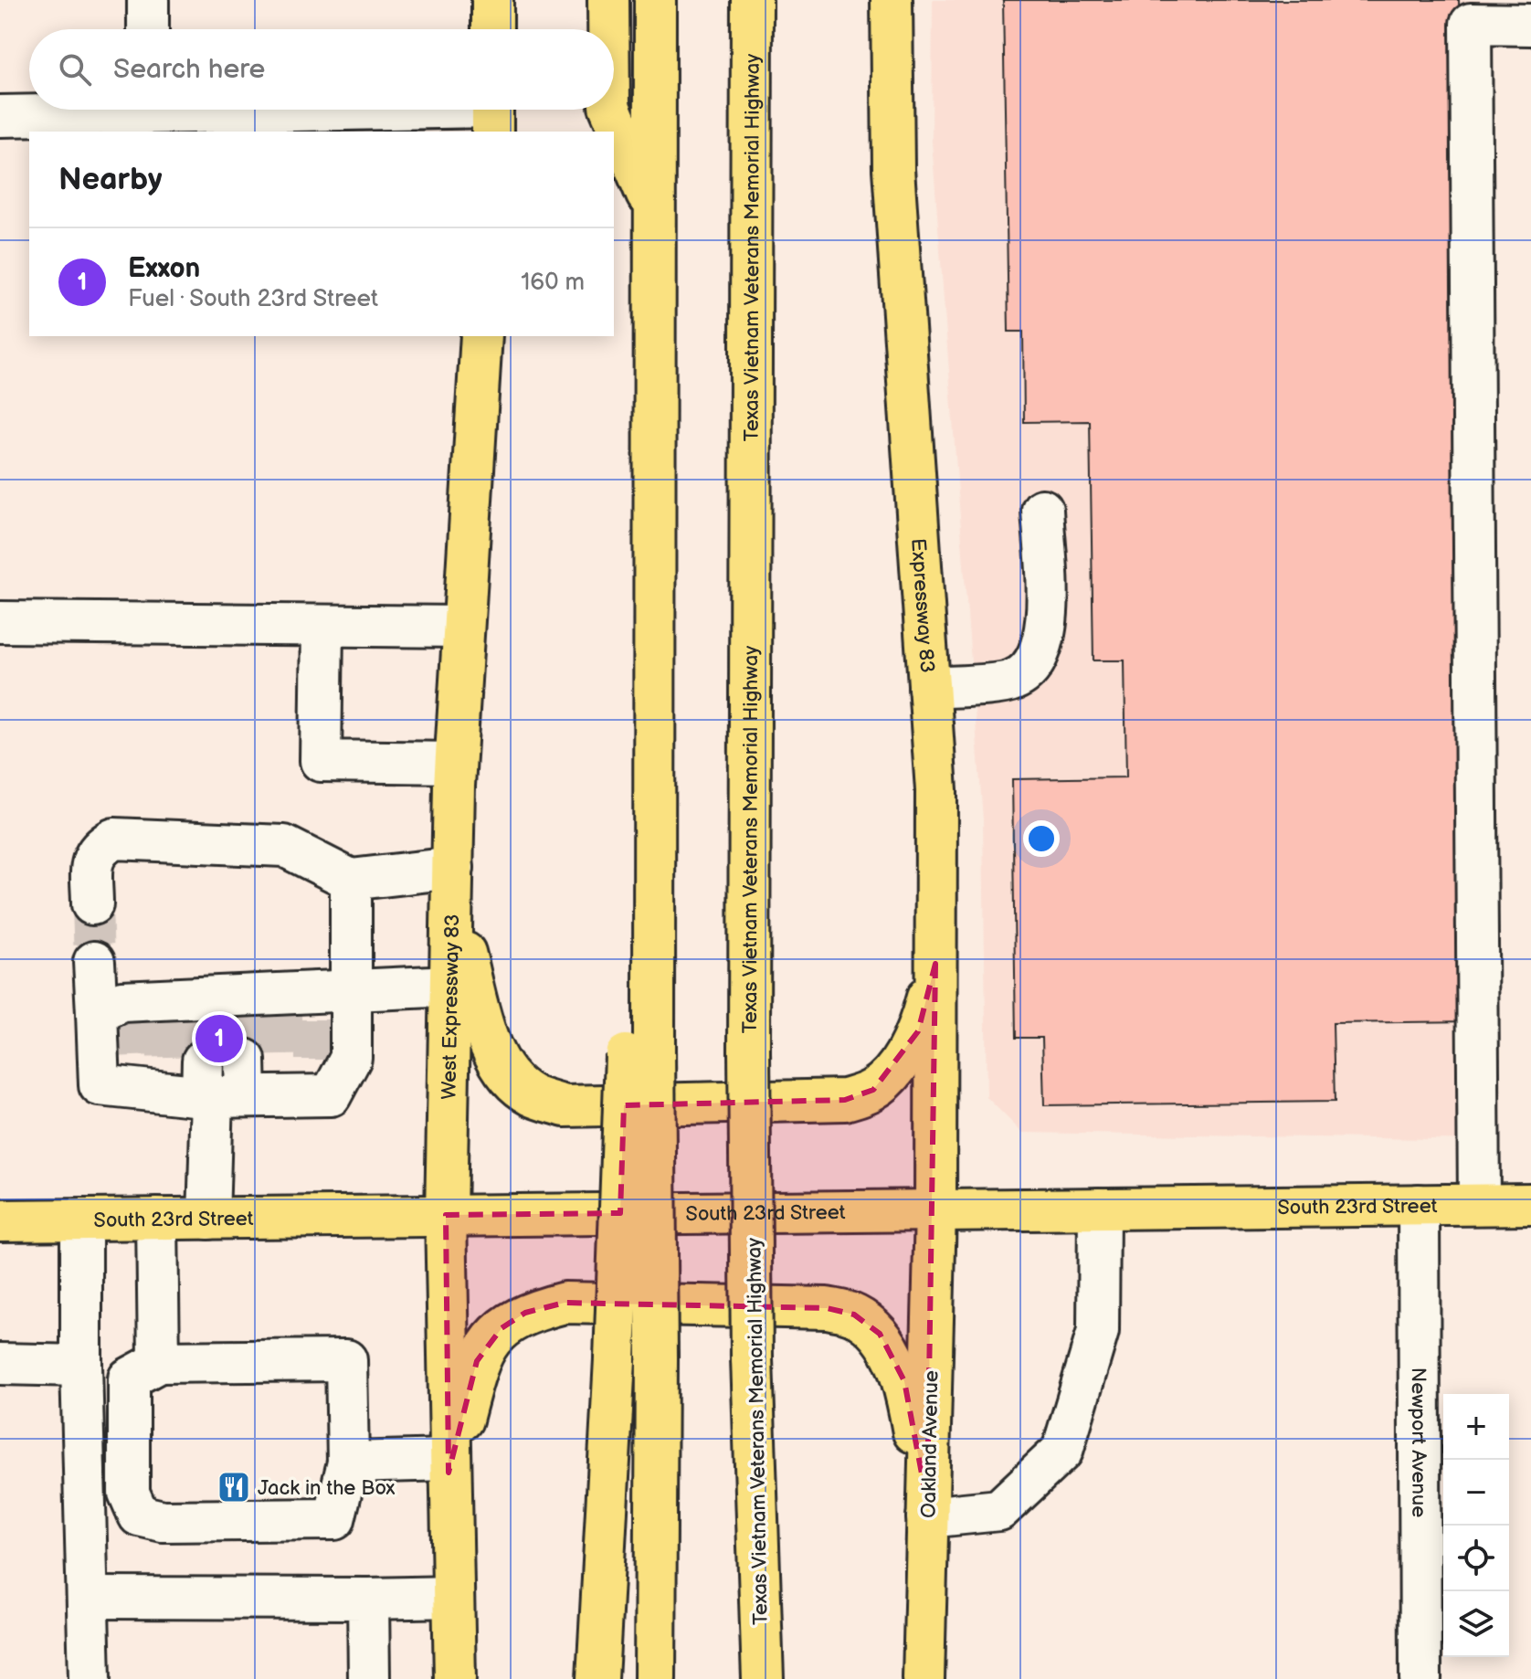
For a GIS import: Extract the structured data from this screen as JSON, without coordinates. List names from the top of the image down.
{
  "streets": {
    "main road": [
      "Texas Vietnam Veterans Memorial Highway",
      "Expressway 83",
      "West Expressway 83",
      "South 23rd Street",
      "Oakland Avenue"
    ],
    "street": ["Newport Avenue"]
  },
  "crossings": [
    ["Expressway 83", "South 23rd Street"],
    ["Expressway 83", "Oakland Avenue"],
    ["West Expressway 83", "South 23rd Street"],
    ["South 23rd Street", "Newport Avenue"],
    ["South 23rd Street", "Oakland Avenue"]
  ],
  "places": {
    "restaurant": ["Jack in the Box"]
  },
  "page": {
    "search": "Search here",
    "heading": "Nearby",
    "list": [
      {
        "mark": "1",
        "name": "Exxon",
        "note": "Fuel · South 23rd Street",
        "value": "160 m"
      }
    ],
    "pins": "1",
    "map_buttons": ["+", "−"]
  }
}
